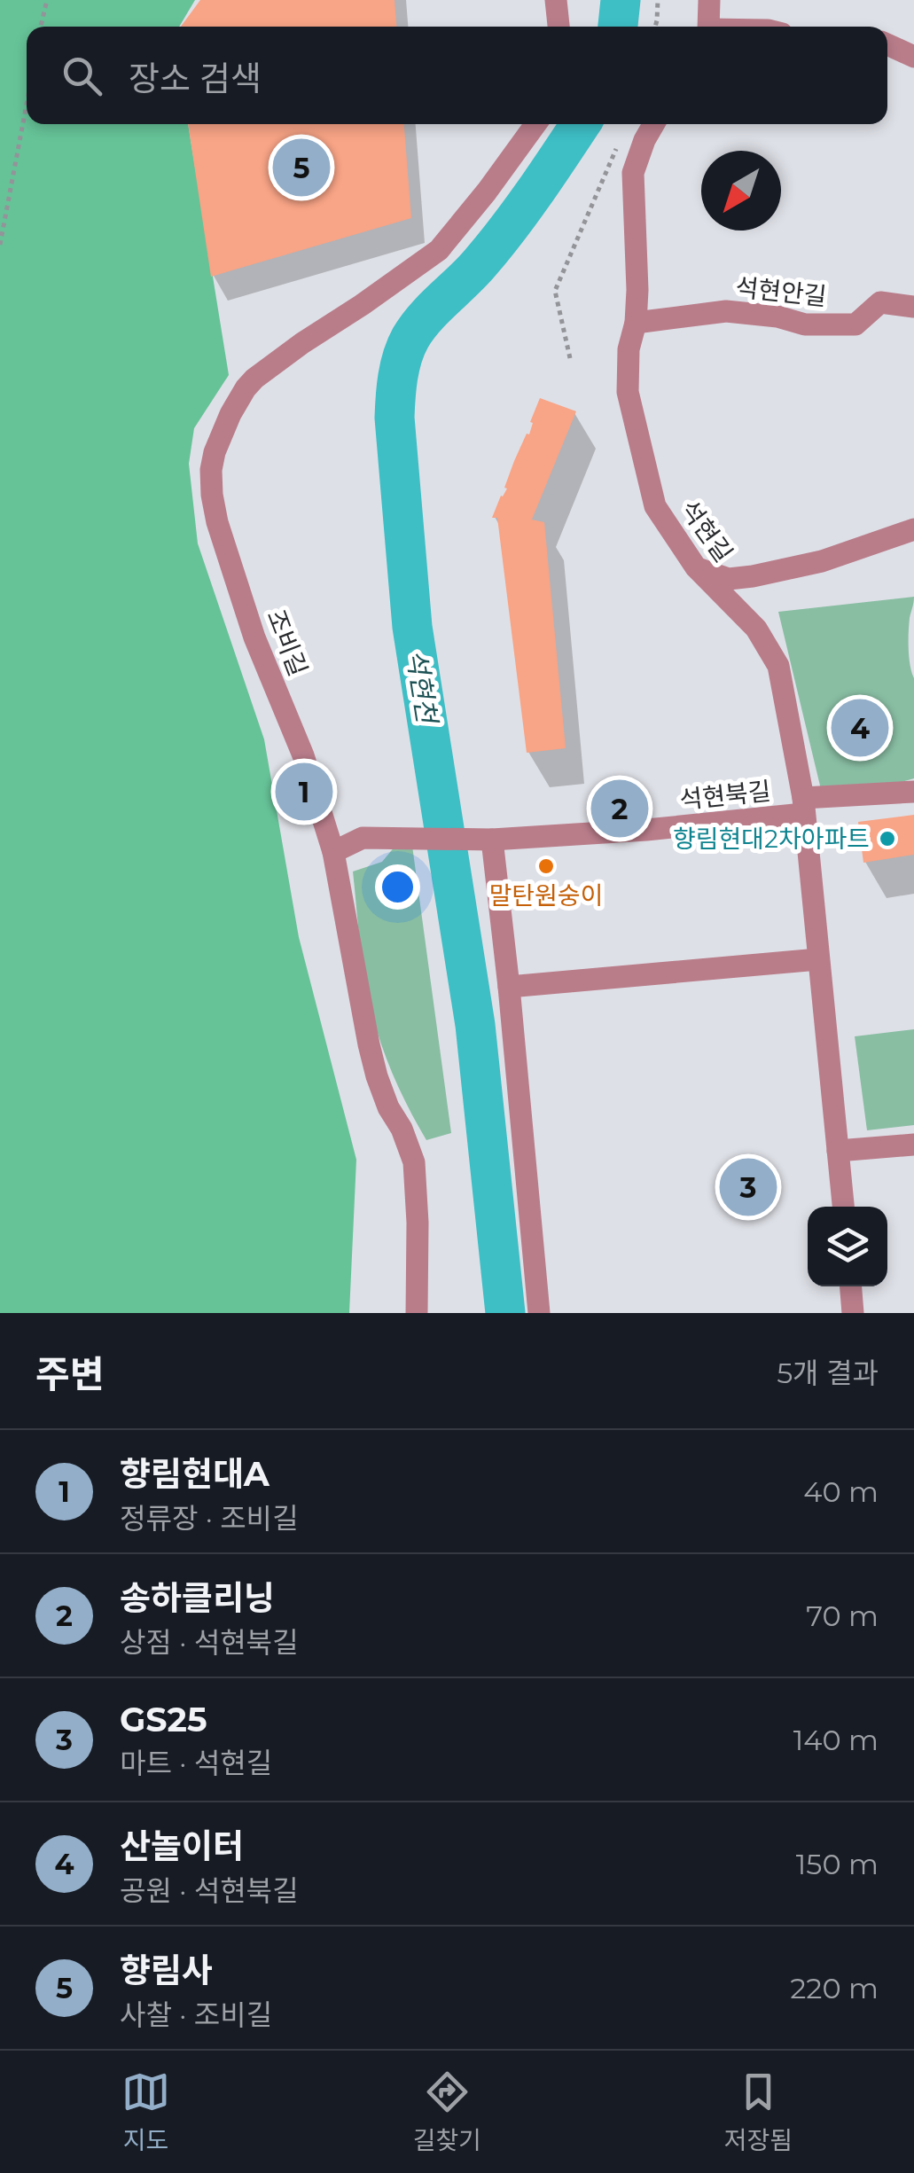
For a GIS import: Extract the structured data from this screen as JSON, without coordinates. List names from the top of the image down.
{
  "streets": {
    "street": [
      "석현안길",
      "석현길",
      "조비길",
      "석현북길"
    ]
  },
  "crossings": [
    ["석현안길", "석현길"],
    ["석현길", "석현북길"],
    ["조비길", "석현북길"]
  ],
  "water": ["석현천"],
  "places": ["향림현대2차아파트", "말탄원숭이"],
  "north": "bottom left",
  "page": {
    "search": "장소 검색",
    "pins": [
      "5",
      "4",
      "1",
      "2",
      "3"
    ],
    "heading": ["주변", "5개 결과"],
    "list": [
      {
        "mark": "1",
        "name": "향림현대A",
        "note": "정류장 · 조비길",
        "value": "40 m"
      },
      {
        "mark": "2",
        "name": "송하클리닝",
        "note": "상점 · 석현북길",
        "value": "70 m"
      },
      {
        "mark": "3",
        "name": "GS25",
        "note": "마트 · 석현길",
        "value": "140 m"
      },
      {
        "mark": "4",
        "name": "산놀이터",
        "note": "공원 · 석현북길",
        "value": "150 m"
      },
      {
        "mark": "5",
        "name": "향림사",
        "note": "사찰 · 조비길",
        "value": "220 m"
      }
    ],
    "nav": ["지도", "길찾기", "저장됨"]
  }
}
